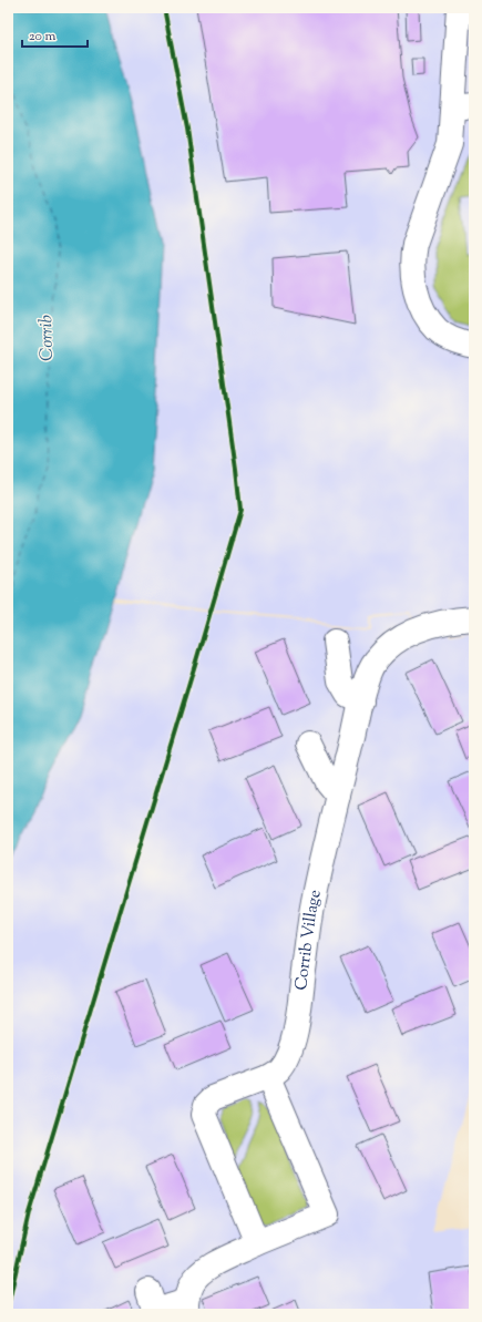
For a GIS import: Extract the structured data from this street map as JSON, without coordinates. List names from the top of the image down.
{
  "streets": {
    "street": ["Corrib Village"]
  },
  "water": ["Corrib"],
  "scale_bar": "20 m"
}
